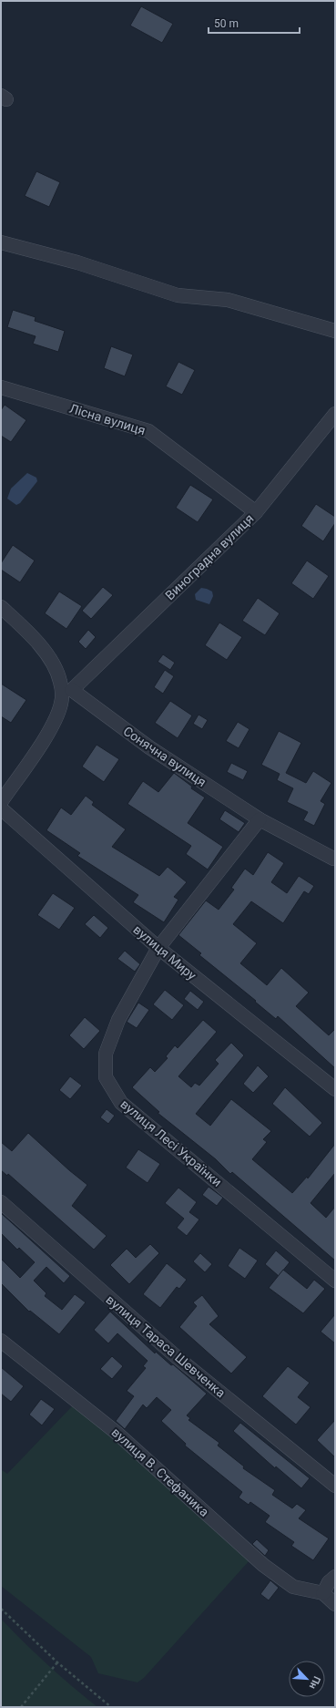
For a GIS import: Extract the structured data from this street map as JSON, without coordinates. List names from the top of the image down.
{
  "streets": {
    "street": [
      "Лісна вулиця",
      "Виноградна вулиця",
      "Сонячна вулиця",
      "вулиця Миру",
      "вулиця Лесі Українки",
      "вулиця Тараса Шевченка",
      "вулиця В. Стефаника"
    ]
  },
  "crossings": [
    ["Лісна вулиця", "Виноградна вулиця"],
    ["Виноградна вулиця", "Сонячна вулиця"],
    ["вулиця Миру", "вулиця Лесі Українки"]
  ],
  "scale_bar": "50 m",
  "north": "bottom right"
}
